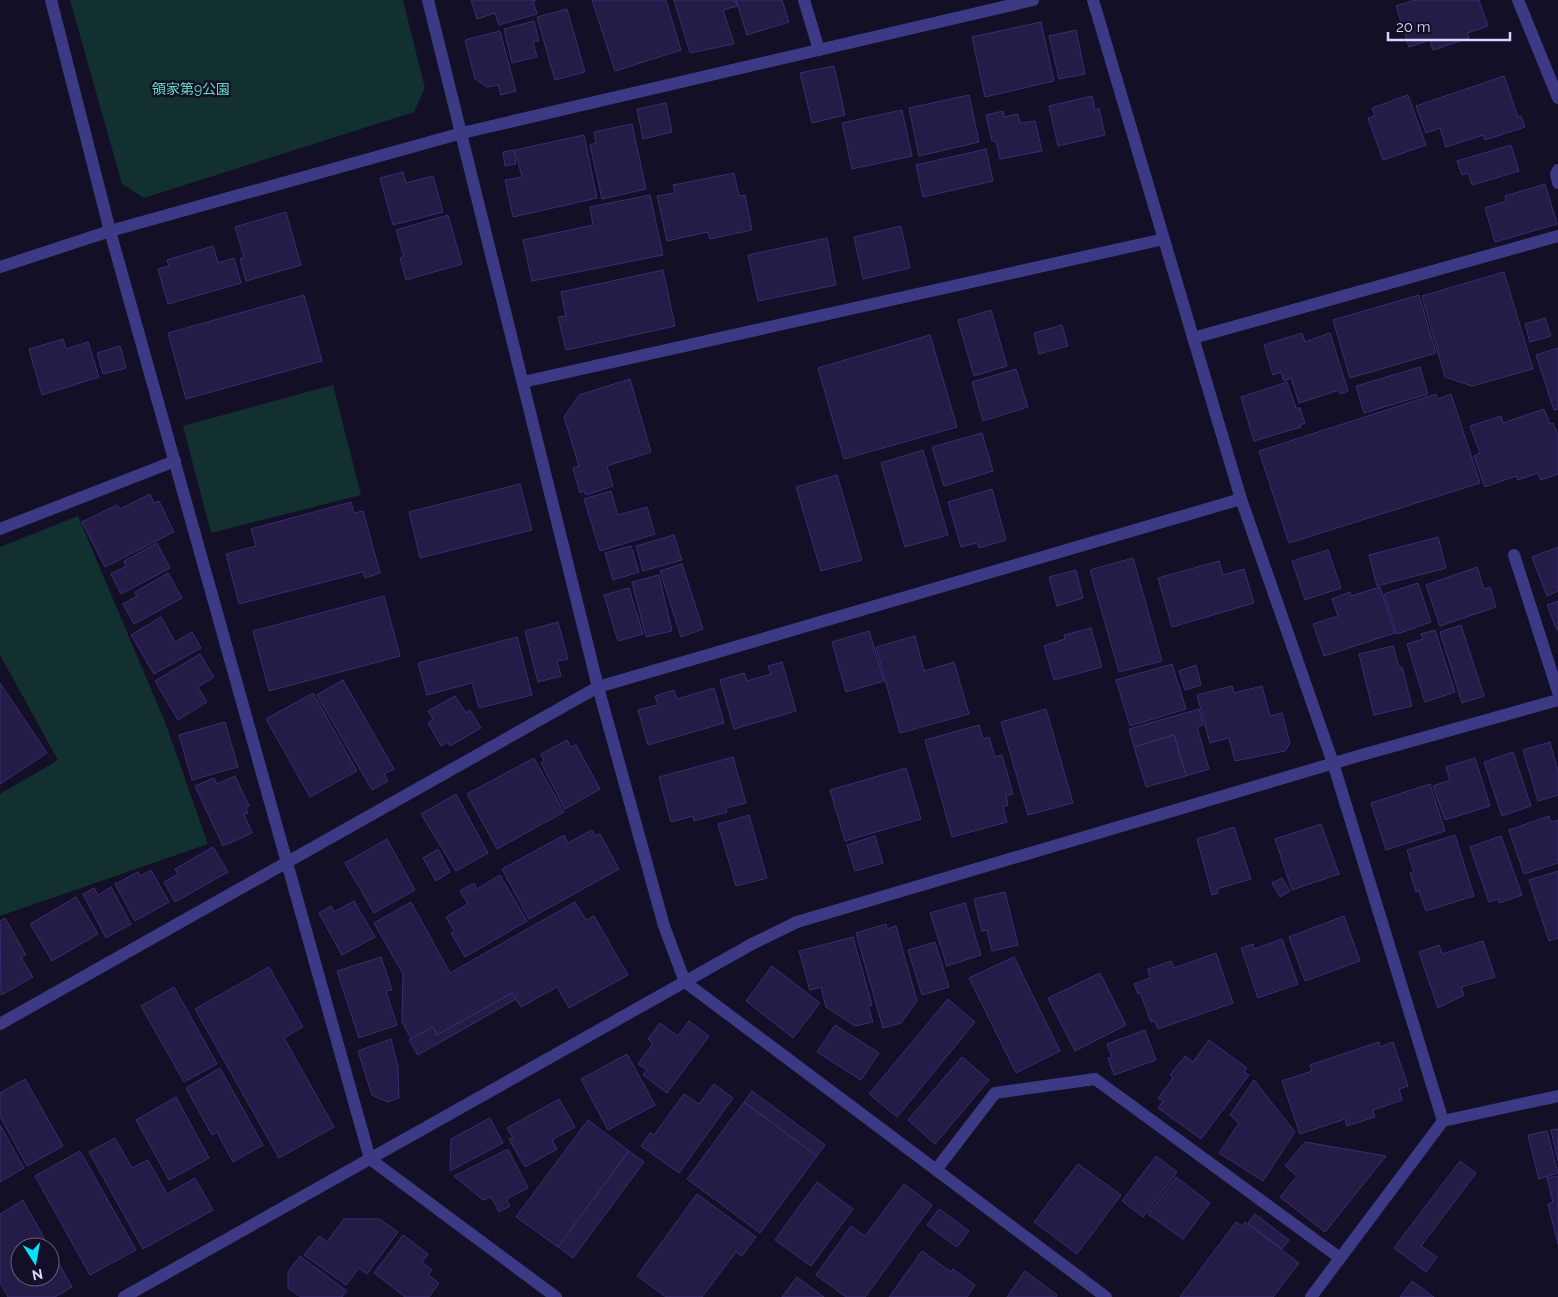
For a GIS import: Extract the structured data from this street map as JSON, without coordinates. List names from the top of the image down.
{
  "parks": ["領家第9公園"],
  "scale_bar": "20 m",
  "north": "bottom"
}
